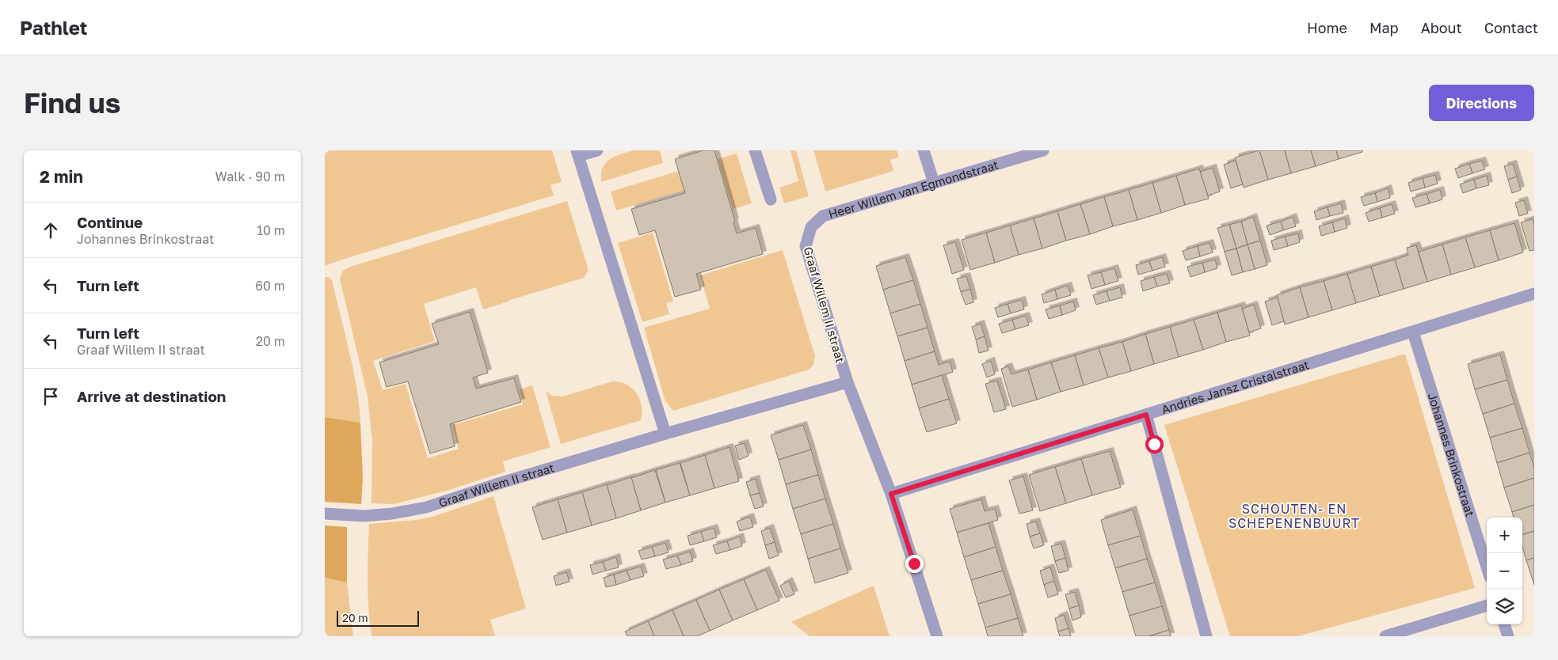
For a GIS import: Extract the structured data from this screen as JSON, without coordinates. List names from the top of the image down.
{
  "streets": {
    "street": [
      "Heer Willem van Egmondstraat",
      "Graaf Willem II straat",
      "Andries Jansz Cristalstraat",
      "Johannes Brinkostraat"
    ]
  },
  "crossings": [
    ["Heer Willem van Egmondstraat", "Graaf Willem II straat"],
    ["Graaf Willem II straat", "Andries Jansz Cristalstraat"],
    ["Andries Jansz Cristalstraat", "Johannes Brinkostraat"]
  ],
  "districts": ["SCHOUTEN- EN SCHEPENENBUURT"],
  "scale_bar": "20 m",
  "page": {
    "header": "Pathlet",
    "nav": [
      "Home",
      "Map",
      "About",
      "Contact"
    ],
    "buttons": "Directions",
    "title": "Find us",
    "heading": ["2 min", "Walk · 90 m"],
    "list": [
      ["Continue", "Johannes Brinkostraat", "10 m"],
      ["Turn left", "60 m"],
      ["Turn left", "Graaf Willem II straat", "20 m"],
      "Arrive at destination"
    ],
    "map_buttons": ["+", "−"],
    "scale": "20 m"
  }
}
